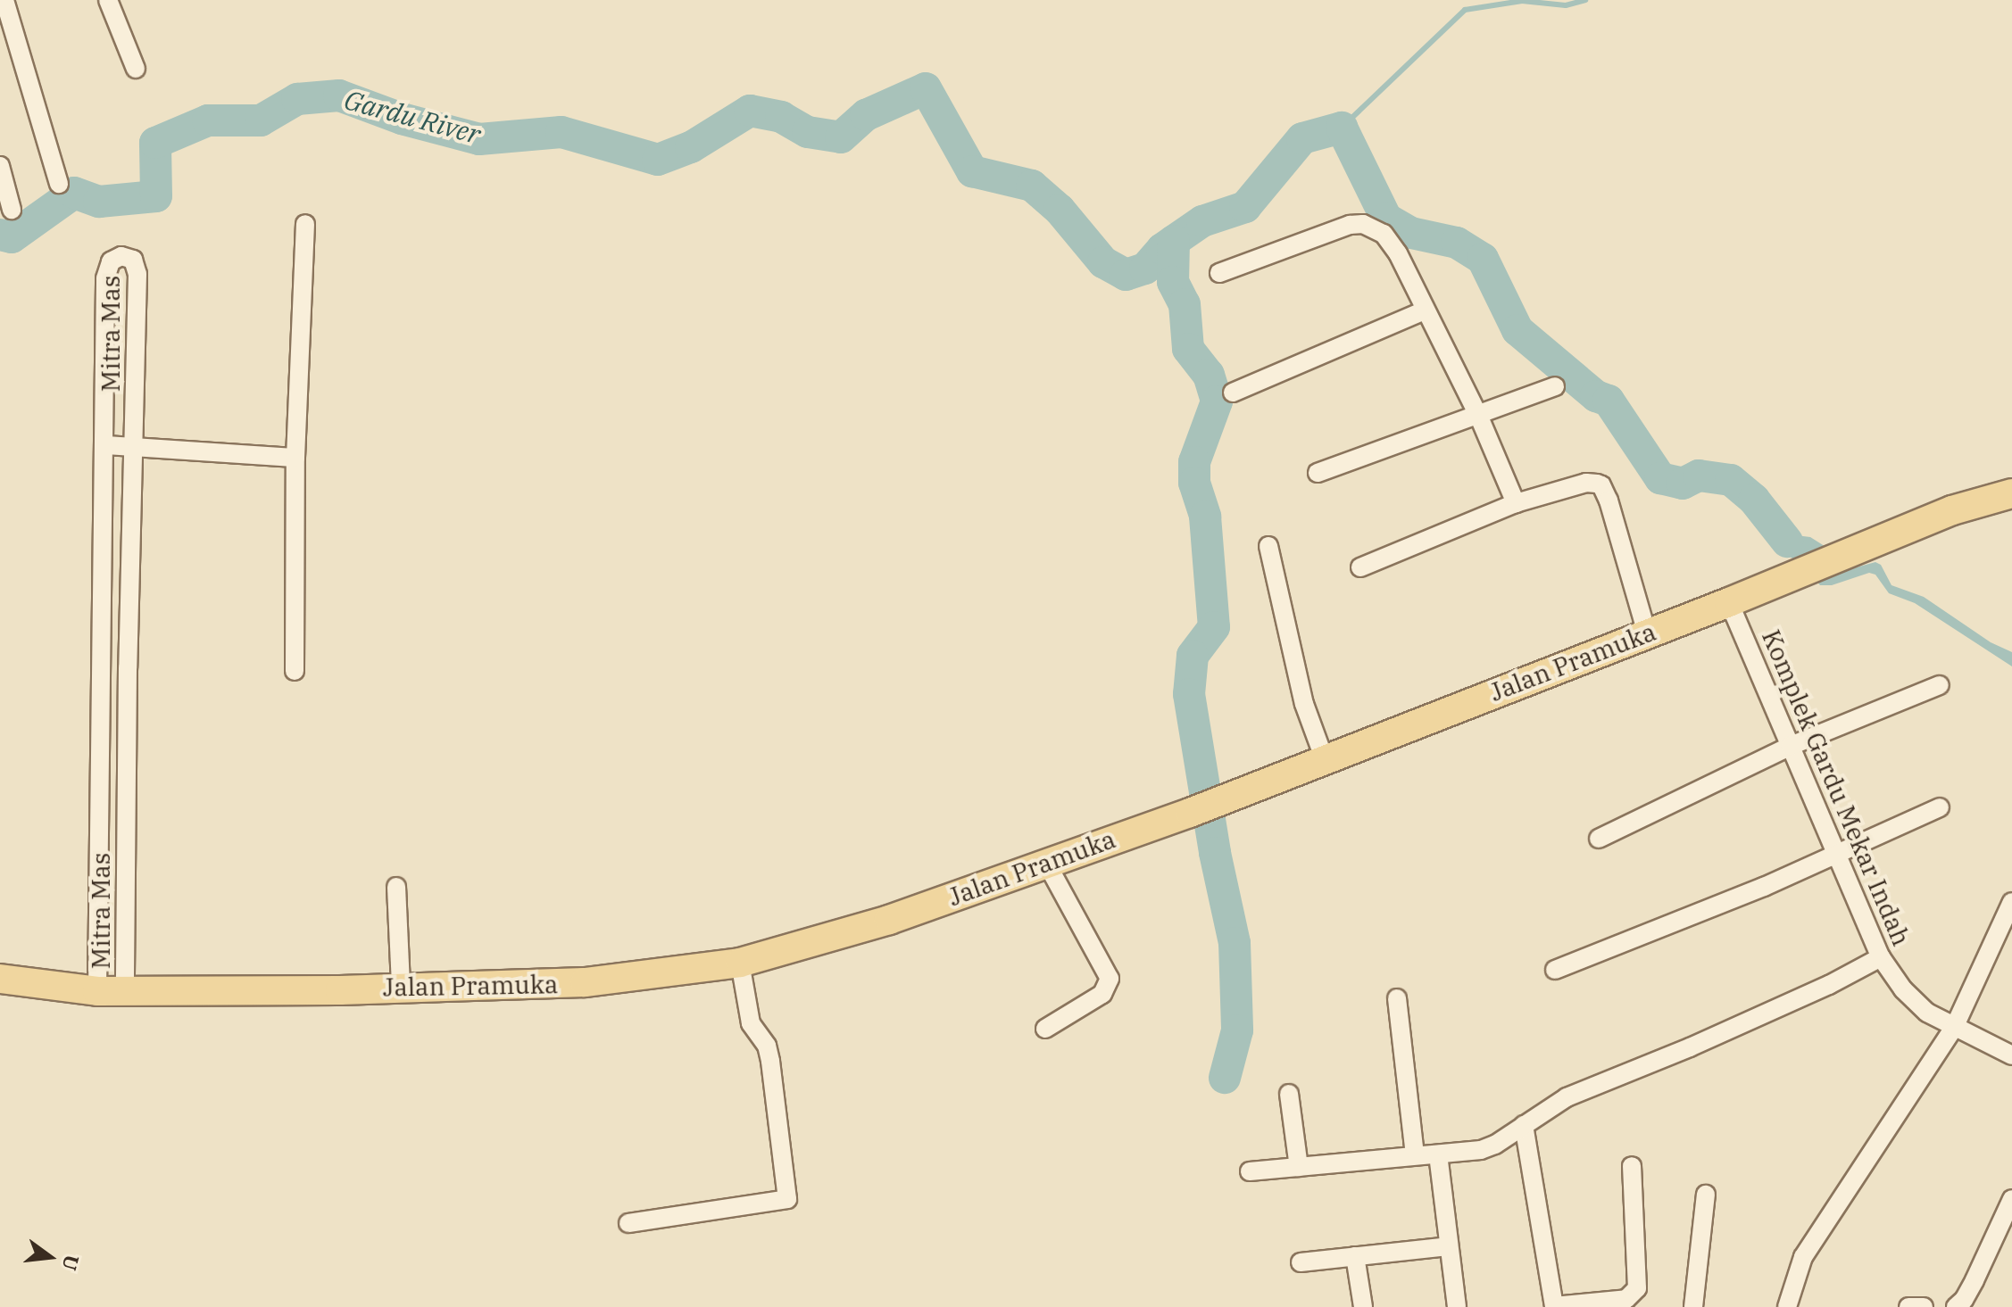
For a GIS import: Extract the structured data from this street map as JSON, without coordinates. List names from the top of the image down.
{
  "streets": {
    "main road": ["Jalan Pramuka"],
    "street": ["Mitra Mas", "Komplek Gardu Mekar Indah"]
  },
  "crossings": [
    ["Mitra Mas", "Jalan Pramuka"],
    ["Jalan Pramuka", "Komplek Gardu Mekar Indah"]
  ],
  "water": ["Gardu River"],
  "north": "right"
}
